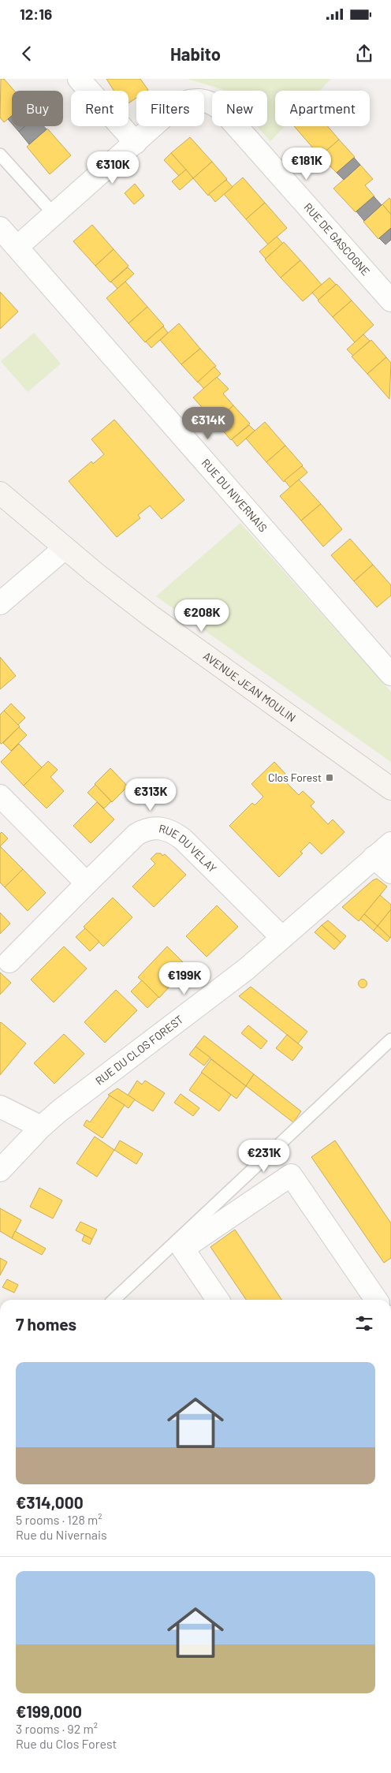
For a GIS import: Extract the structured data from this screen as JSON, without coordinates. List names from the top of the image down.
{
  "streets": {
    "street": [
      "RUE DE GASCOGNE",
      "RUE DU NIVERNAIS",
      "AVENUE JEAN MOULIN",
      "RUE DU VELAY",
      "RUE DU CLOS FOREST"
    ]
  },
  "crossings": [
    ["RUE DU VELAY", "RUE DU CLOS FOREST"]
  ],
  "places": {
    "transit": ["Clos Forest"]
  },
  "page": {
    "status": "12:16",
    "header": "Habito",
    "chip": [
      "Buy",
      "Rent",
      "Filters",
      "New",
      "Apartment"
    ],
    "price": [
      "€181K",
      "€310K",
      "€314K",
      "€208K",
      "€313K",
      "€199K",
      "€231K"
    ],
    "heading": "7 homes",
    "list": [
      {
        "name": "€314,000",
        "note": "5 rooms · 128 m² · Rue du Nivernais"
      },
      {
        "name": "€199,000",
        "note": "3 rooms · 92 m² · Rue du Clos Forest"
      }
    ]
  }
}
